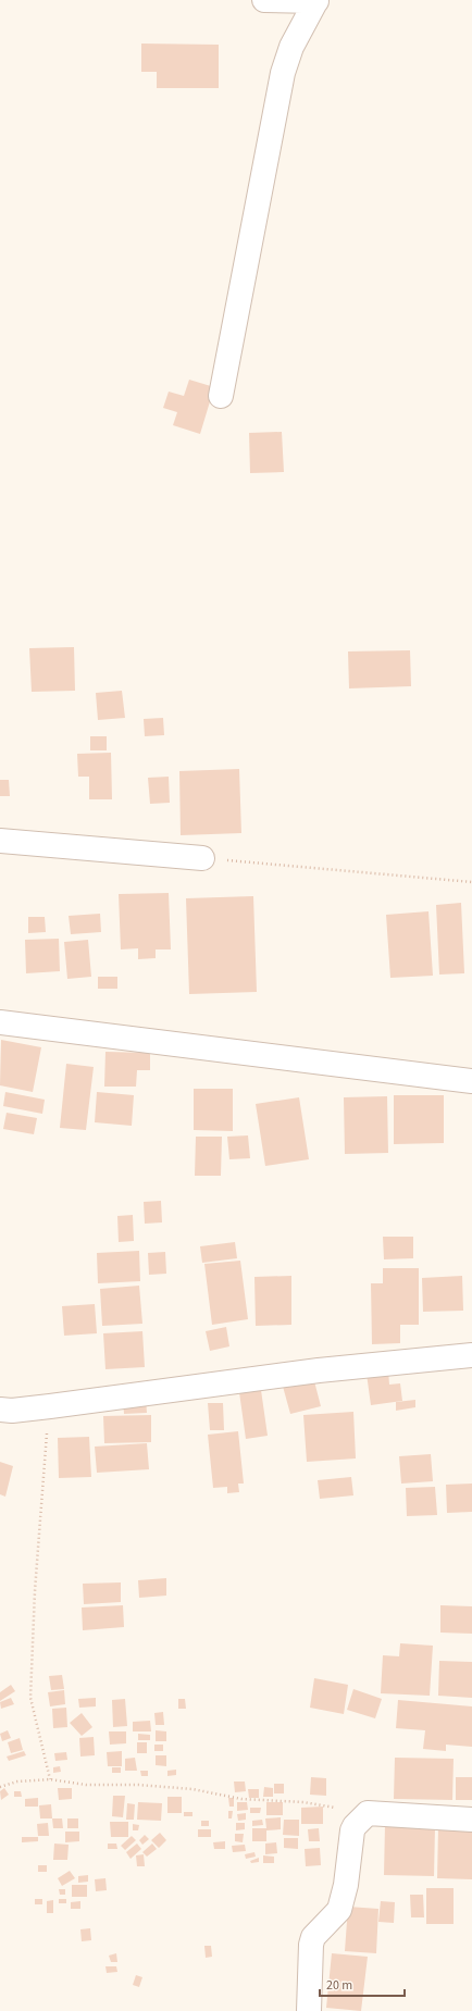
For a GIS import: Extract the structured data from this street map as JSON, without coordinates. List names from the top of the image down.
{
  "scale_bar": "20 m"
}
